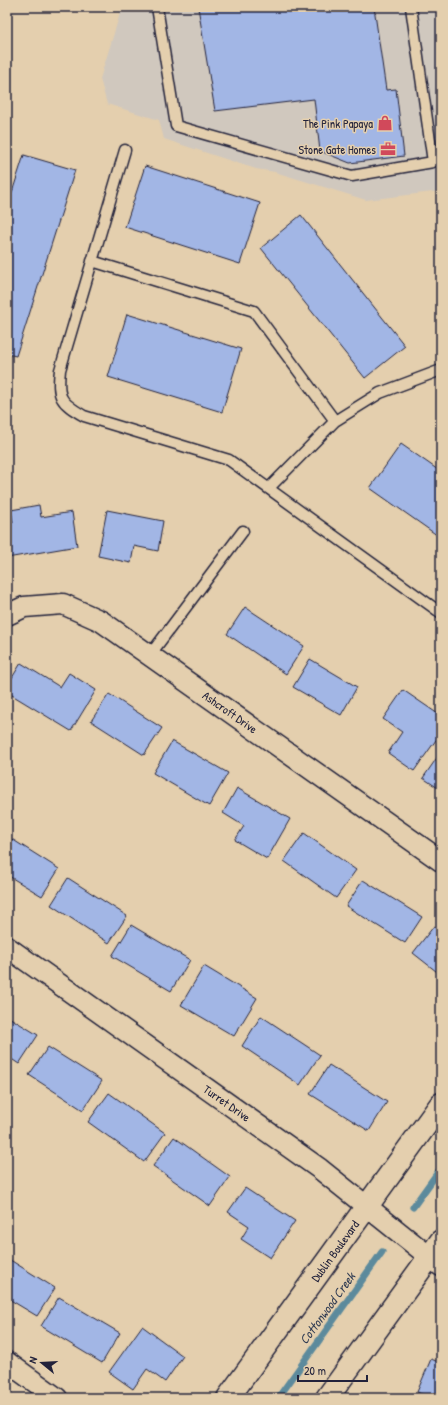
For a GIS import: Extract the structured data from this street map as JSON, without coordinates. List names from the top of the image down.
{
  "streets": {
    "main road": ["Dublin Boulevard"],
    "street": ["Ashcroft Drive", "Turret Drive"]
  },
  "crossings": [
    ["Turret Drive", "Dublin Boulevard"]
  ],
  "water": ["Cottonwood Creek"],
  "places": {
    "shop": ["The Pink Papaya"],
    "office": ["Stone Gate Homes"]
  },
  "scale_bar": "20 m",
  "north": "left"
}
